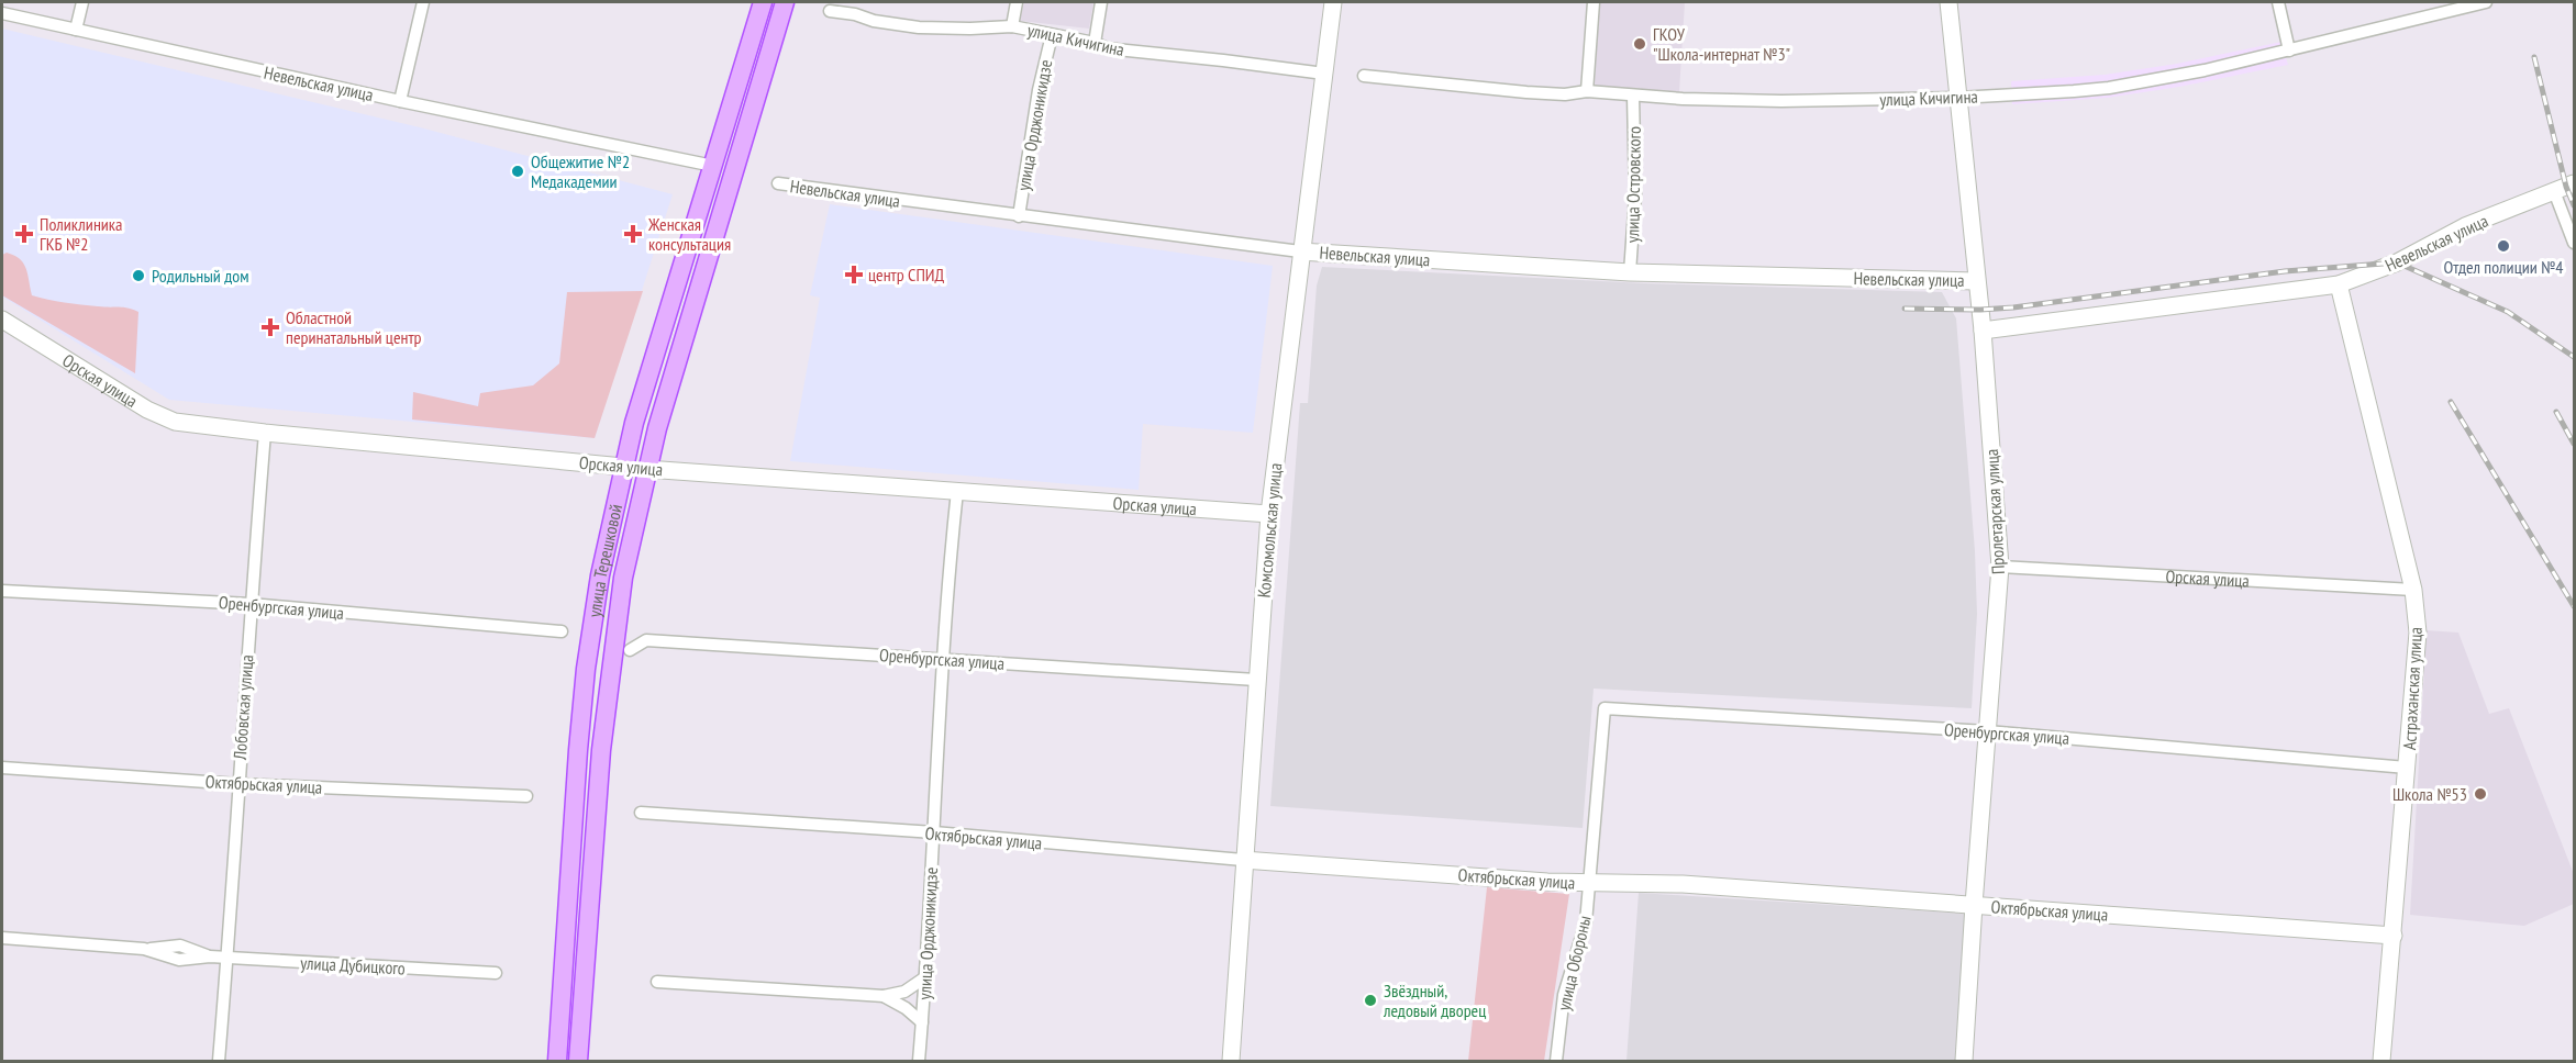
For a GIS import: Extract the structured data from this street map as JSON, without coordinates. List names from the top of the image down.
{
  "streets": {
    "main road": [
      "Невельская улица",
      "Орская улица",
      "Пролетарская улица",
      "Комсомольская улица",
      "улица Терешковой",
      "Астраханская улица",
      "Октябрьская улица"
    ],
    "street": [
      "улица Кичигина",
      "улица Орджоникидзе",
      "улица Островского",
      "Оренбургская улица",
      "Лобовская улица",
      "улица Обороны",
      "улица Дубицкого"
    ]
  },
  "crossings": [
    ["улица Кичигина", "улица Орджоникидзе"],
    ["улица Кичигина", "улица Островского"],
    ["улица Кичигина", "Пролетарская улица"],
    ["улица Кичигина", "Комсомольская улица"],
    ["Невельская улица", "улица Орджоникидзе"],
    ["Невельская улица", "улица Островского"],
    ["Невельская улица", "Пролетарская улица"],
    ["Невельская улица", "Комсомольская улица"],
    ["Невельская улица", "улица Терешковой"],
    ["Невельская улица", "Астраханская улица"],
    ["улица Орджоникидзе", "Орская улица"],
    ["улица Орджоникидзе", "Оренбургская улица"],
    ["улица Орджоникидзе", "Октябрьская улица"],
    ["Орская улица", "Пролетарская улица"],
    ["Орская улица", "Комсомольская улица"],
    ["Орская улица", "улица Терешковой"],
    ["Орская улица", "Астраханская улица"],
    ["Орская улица", "Лобовская улица"],
    ["Пролетарская улица", "Оренбургская улица"],
    ["Пролетарская улица", "Октябрьская улица"],
    ["Комсомольская улица", "Оренбургская улица"],
    ["Комсомольская улица", "Октябрьская улица"],
    ["Оренбургская улица", "Астраханская улица"],
    ["Оренбургская улица", "Лобовская улица"],
    ["Оренбургская улица", "улица Обороны"],
    ["Астраханская улица", "Октябрьская улица"],
    ["Лобовская улица", "Октябрьская улица"],
    ["Лобовская улица", "улица Дубицкого"],
    ["Октябрьская улица", "улица Обороны"]
  ],
  "places": {
    "other": [
      "ГКОУ \"Школа-интернат №3\"",
      "Общежитие №2 Медакадемии",
      "Отдел полиции №4",
      "Родильный дом",
      "Школа №53",
      "Звёздный, ледовый дворец"
    ],
    "health": [
      "Поликлиника ГКБ №2",
      "Женская консультация",
      "центр СПИД",
      "Областной перинатальный центр"
    ]
  }
}
